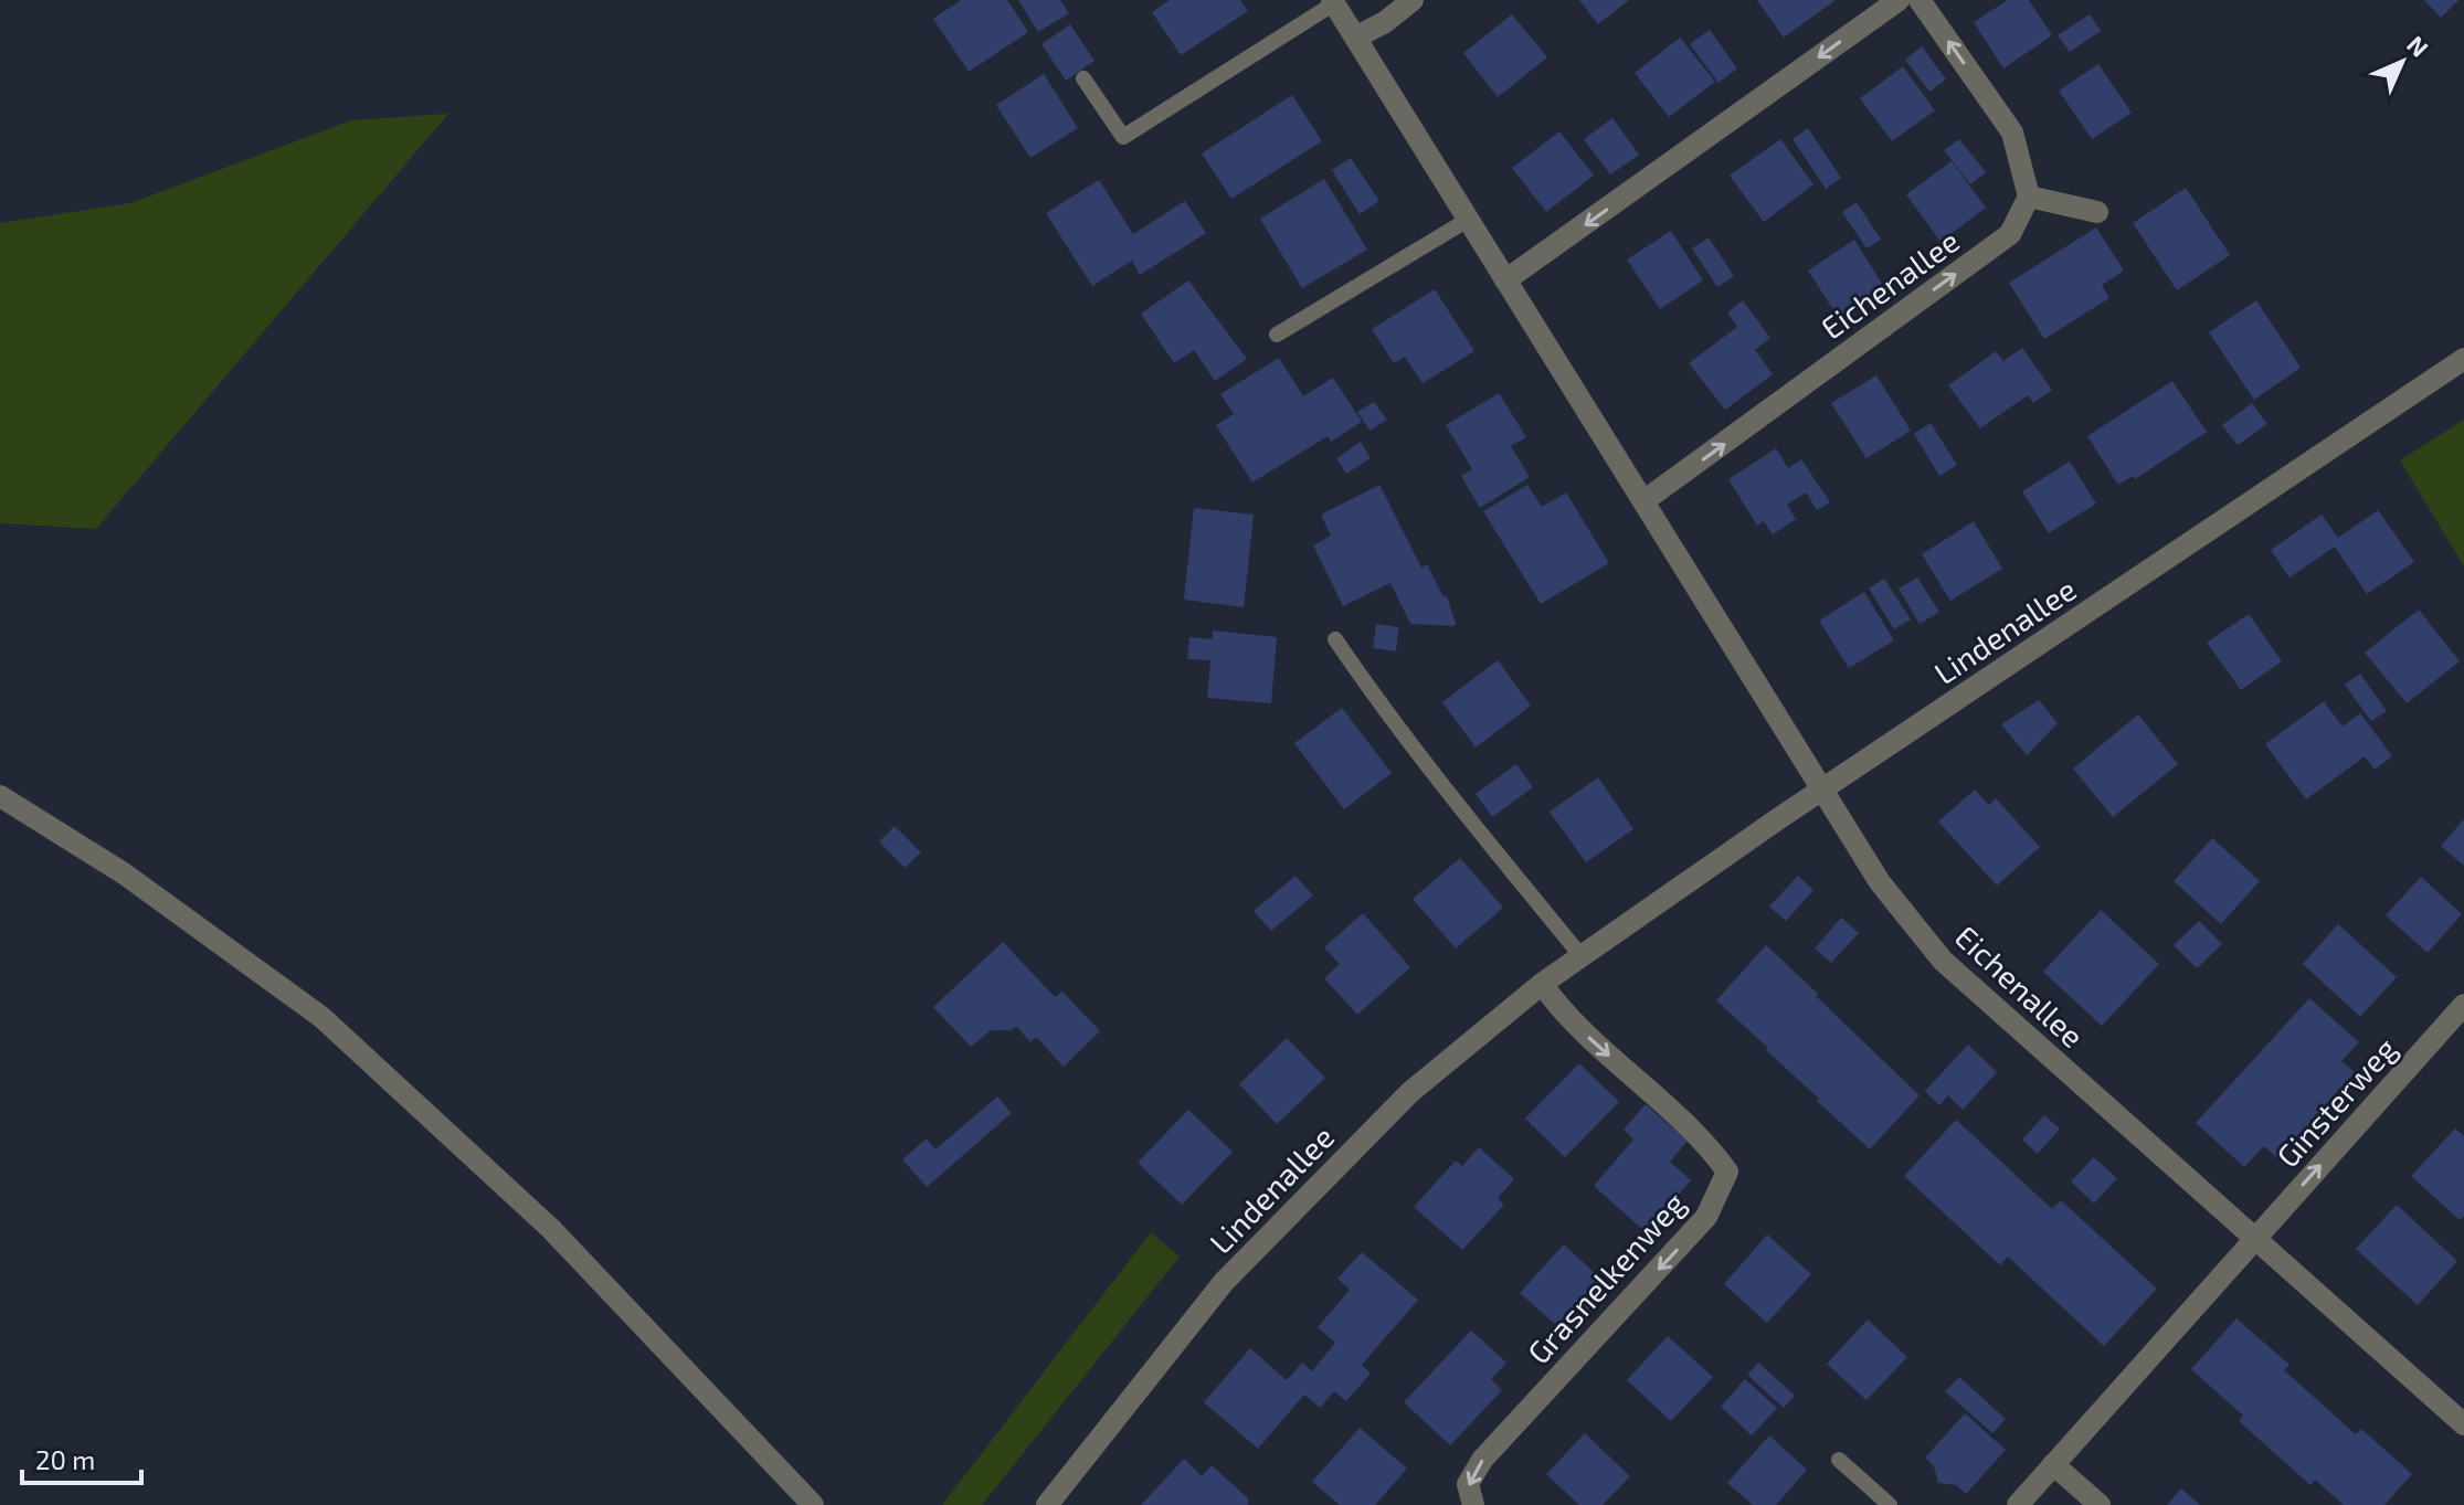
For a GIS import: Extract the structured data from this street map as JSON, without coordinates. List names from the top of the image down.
{
  "streets": {
    "street": [
      "Eichenallee",
      "Lindenallee",
      "Ginsterweg",
      "Grasnelkenweg"
    ]
  },
  "crossings": [
    ["Eichenallee", "Lindenallee"],
    ["Eichenallee", "Ginsterweg"],
    ["Lindenallee", "Grasnelkenweg"]
  ],
  "one_way": ["Ginsterweg"],
  "scale_bar": "20 m",
  "north": "top right"
}
